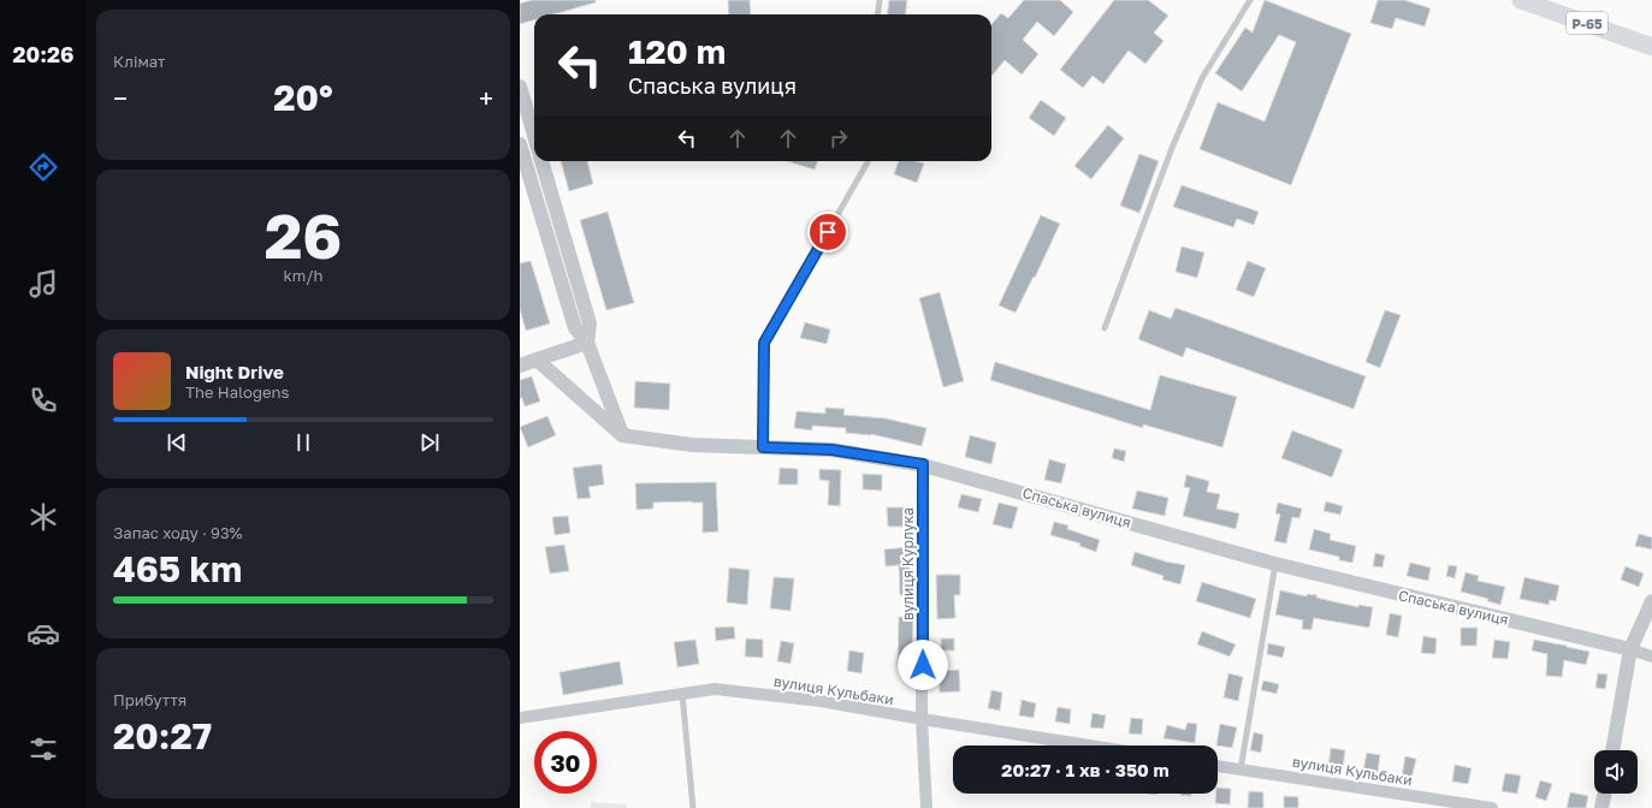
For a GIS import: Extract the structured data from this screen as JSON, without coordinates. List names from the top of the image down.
{
  "streets": {
    "main road": ["Р-65"],
    "street": ["Спаська вулиця", "вулиця Курлука", "вулиця Кульбаки"]
  },
  "crossings": [
    ["Спаська вулиця", "вулиця Курлука"],
    ["вулиця Курлука", "вулиця Кульбаки"]
  ],
  "page": {
    "tabs": "20:26",
    "tile": [
      "Клімат",
      ["26", "km/h"],
      ["Запас ходу · 93%", "465 km"],
      ["Прибуття", "20:27"]
    ],
    "turn": ["120 m", "Спаська вулиця"],
    "heat": ["−", "20°", "+"],
    "song": ["Night Drive", "The Halogens"],
    "limit": "30",
    "trip": "20:27 · 1 хв · 350 m"
  }
}
